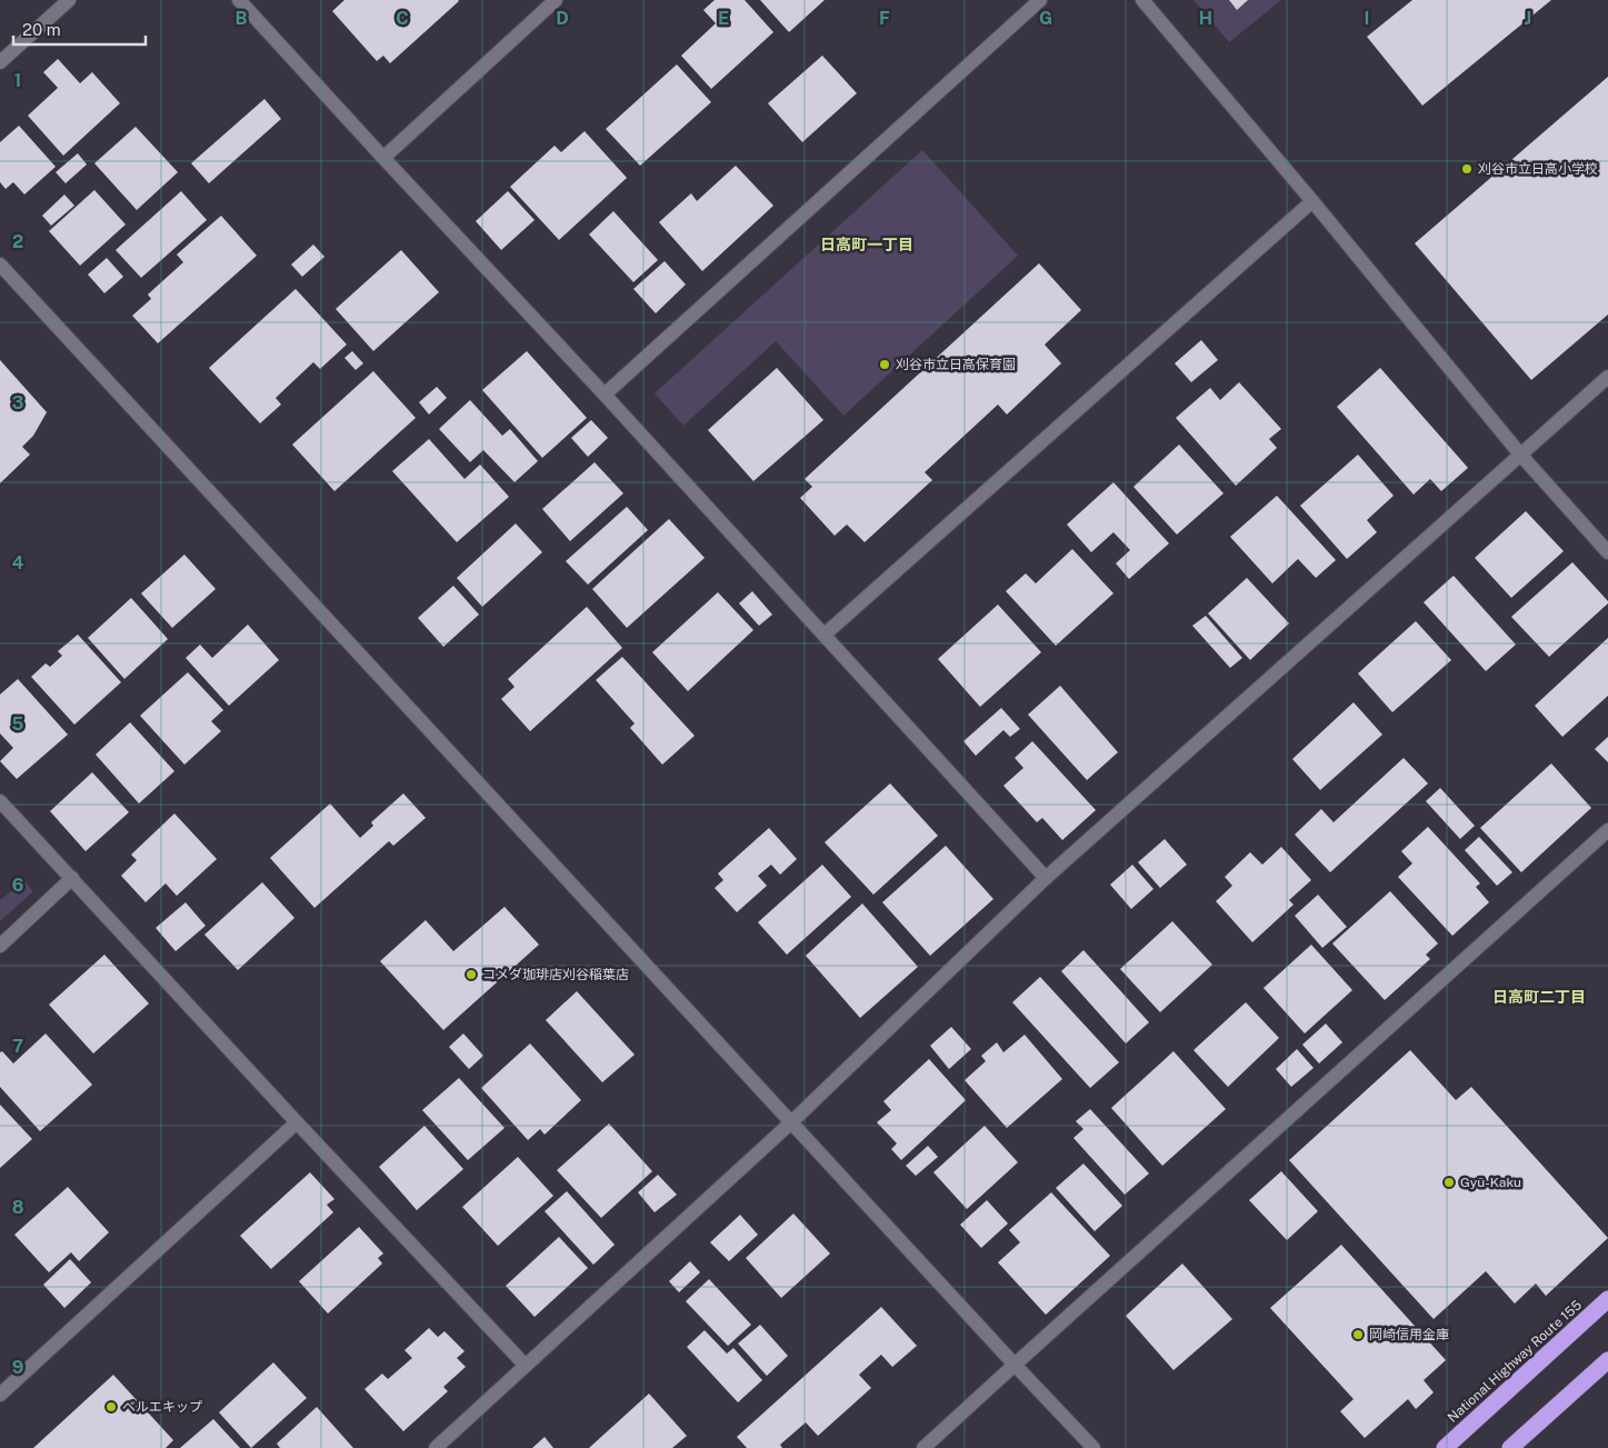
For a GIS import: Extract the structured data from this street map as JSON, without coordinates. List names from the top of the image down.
{
  "streets": {
    "highway": ["National Highway Route 155"]
  },
  "districts": ["日高町一丁目", "日高町二丁目"],
  "places": [
    "刈谷市立日高小学校",
    "刈谷市立日高保育園",
    "コメダ珈琲店刈谷稲葉店",
    "Gyū-Kaku",
    "岡崎信用金庫",
    "ベルエキップ"
  ],
  "scale_bar": "20 m",
  "grid": {
    "columns": [
      "B",
      "C",
      "D",
      "E",
      "F",
      "G",
      "H",
      "I",
      "J"
    ],
    "rows": [
      "1",
      "2",
      "3",
      "4",
      "5",
      "6",
      "7",
      "8",
      "9"
    ]
  }
}
